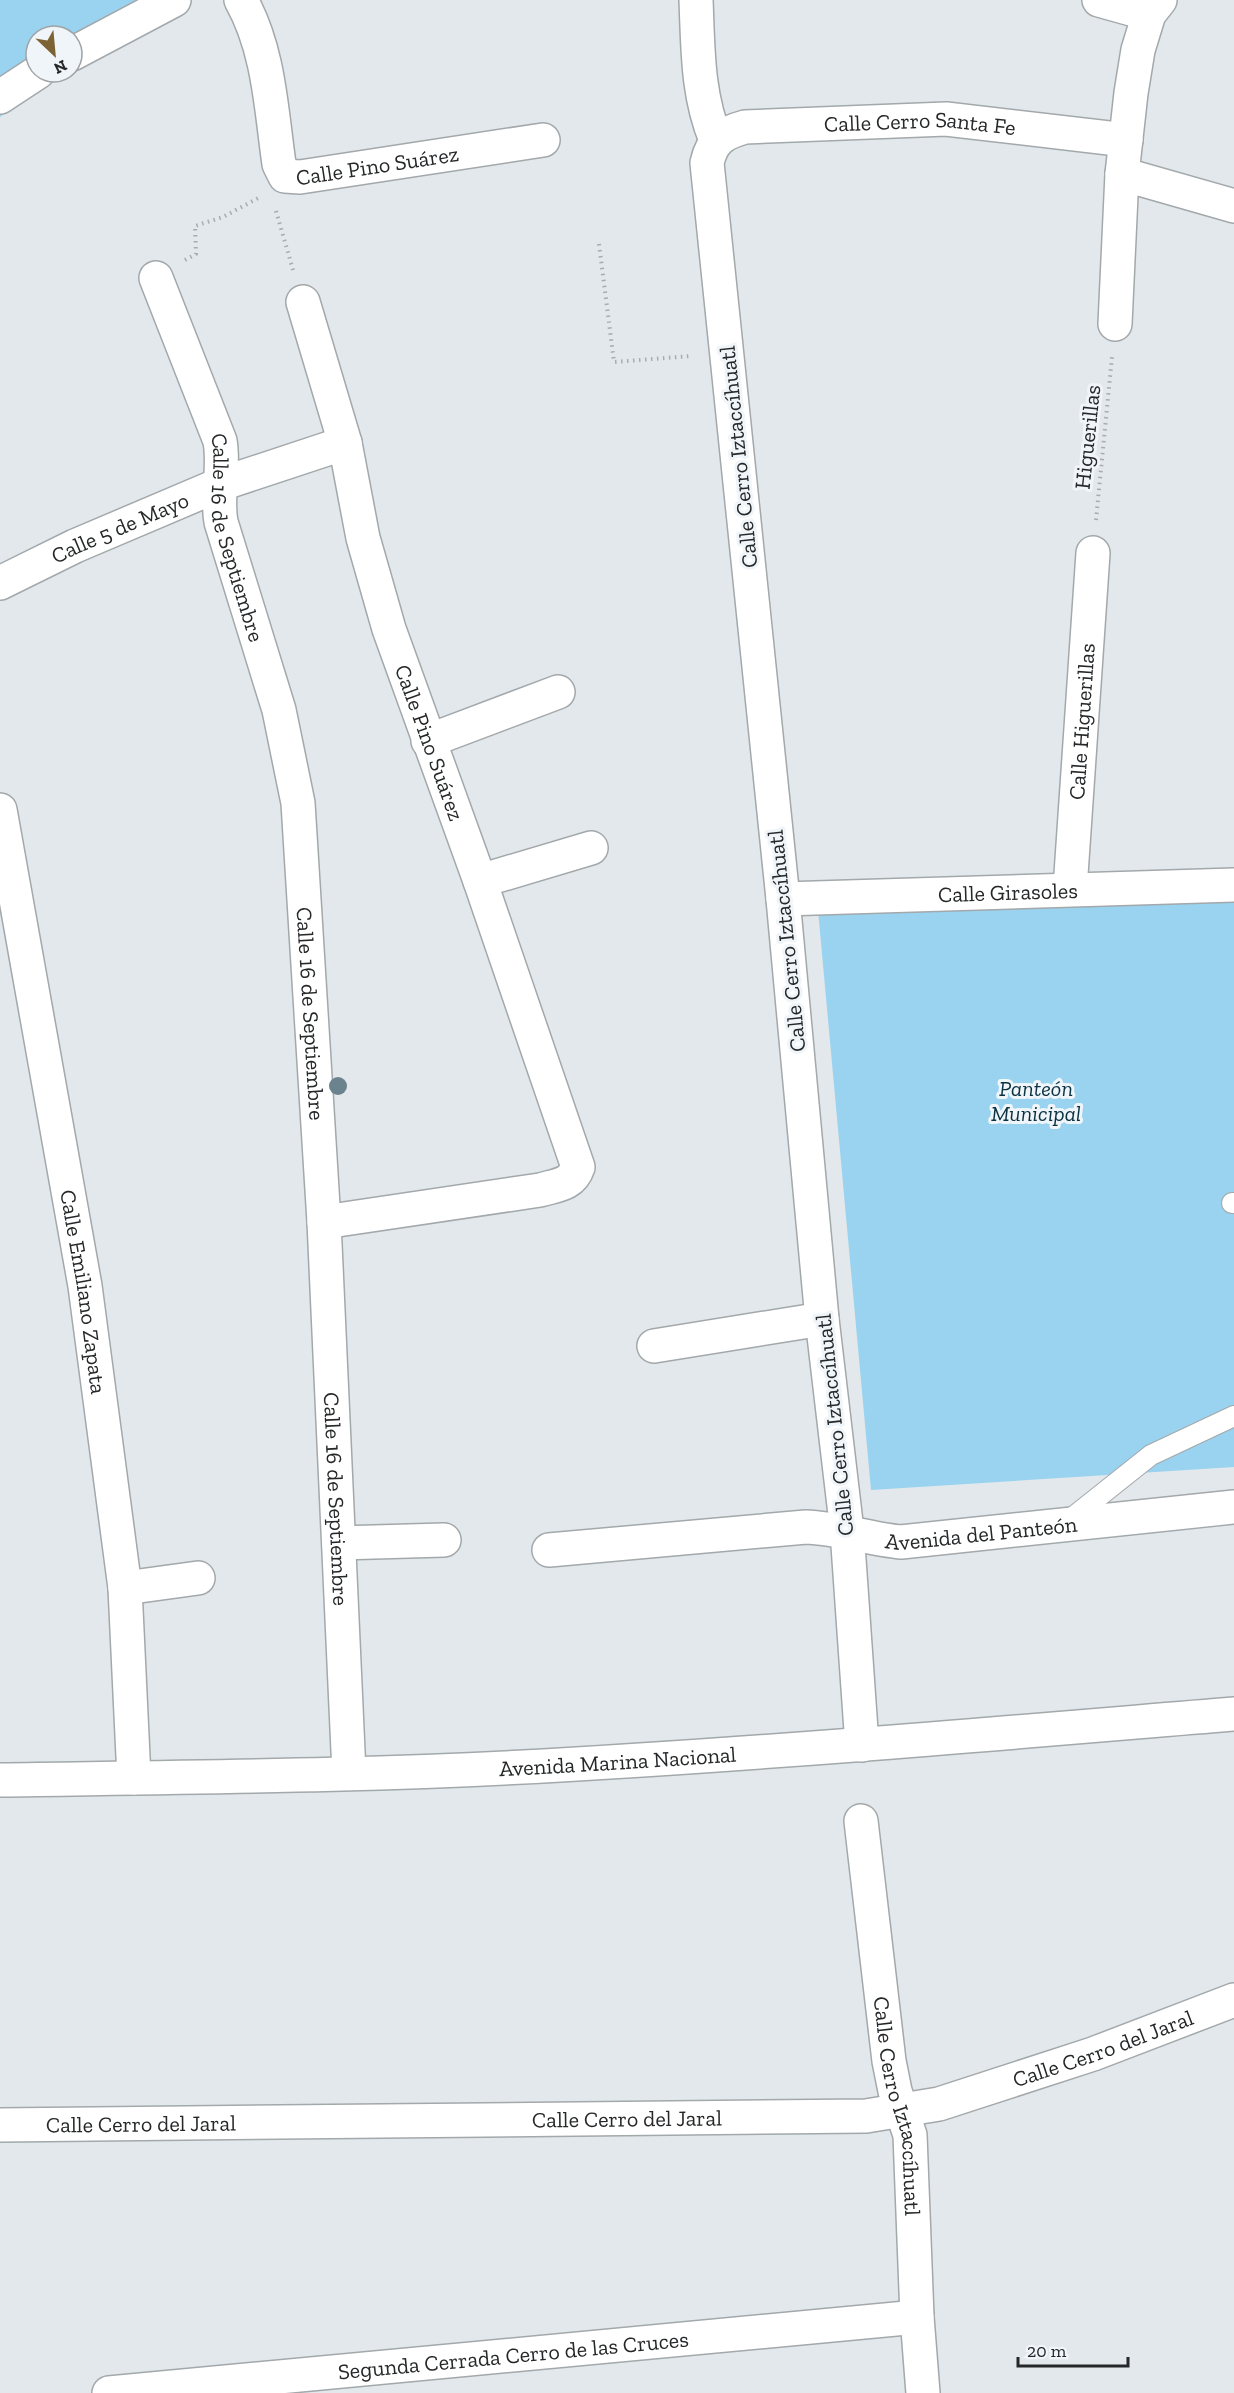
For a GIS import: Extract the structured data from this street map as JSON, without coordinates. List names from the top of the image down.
{
  "streets": {
    "street": [
      "Calle Cerro Santa Fe",
      "Calle Pino Suárez",
      "Calle Cerro Iztaccíhuatl",
      "Calle 5 de Mayo",
      "Calle 16 de Septiembre",
      "Calle Higuerillas",
      "Calle Girasoles",
      "Calle Emiliano Zapata",
      "Avenida del Panteón",
      "Avenida Marina Nacional",
      "Calle Cerro del Jaral",
      "Segunda Cerrada Cerro de las Cruces"
    ],
    "path": ["Higuerillas"]
  },
  "crossings": [
    ["Calle Cerro Santa Fe", "Calle Cerro Iztaccíhuatl"],
    ["Calle Pino Suárez", "Calle 5 de Mayo"],
    ["Calle Pino Suárez", "Calle 16 de Septiembre"],
    ["Higuerillas", "Calle Higuerillas"],
    ["Calle Cerro Iztaccíhuatl", "Calle Girasoles"],
    ["Calle Cerro Iztaccíhuatl", "Avenida del Panteón"],
    ["Calle Cerro Iztaccíhuatl", "Avenida Marina Nacional"],
    ["Calle Cerro Iztaccíhuatl", "Calle Cerro del Jaral"],
    ["Calle Cerro Iztaccíhuatl", "Segunda Cerrada Cerro de las Cruces"],
    ["Calle 5 de Mayo", "Calle 16 de Septiembre"],
    ["Calle 16 de Septiembre", "Avenida Marina Nacional"],
    ["Calle Higuerillas", "Calle Girasoles"],
    ["Calle Emiliano Zapata", "Avenida Marina Nacional"]
  ],
  "parks": ["Panteón Municipal"],
  "scale_bar": "20 m",
  "north": "bottom right"
}
